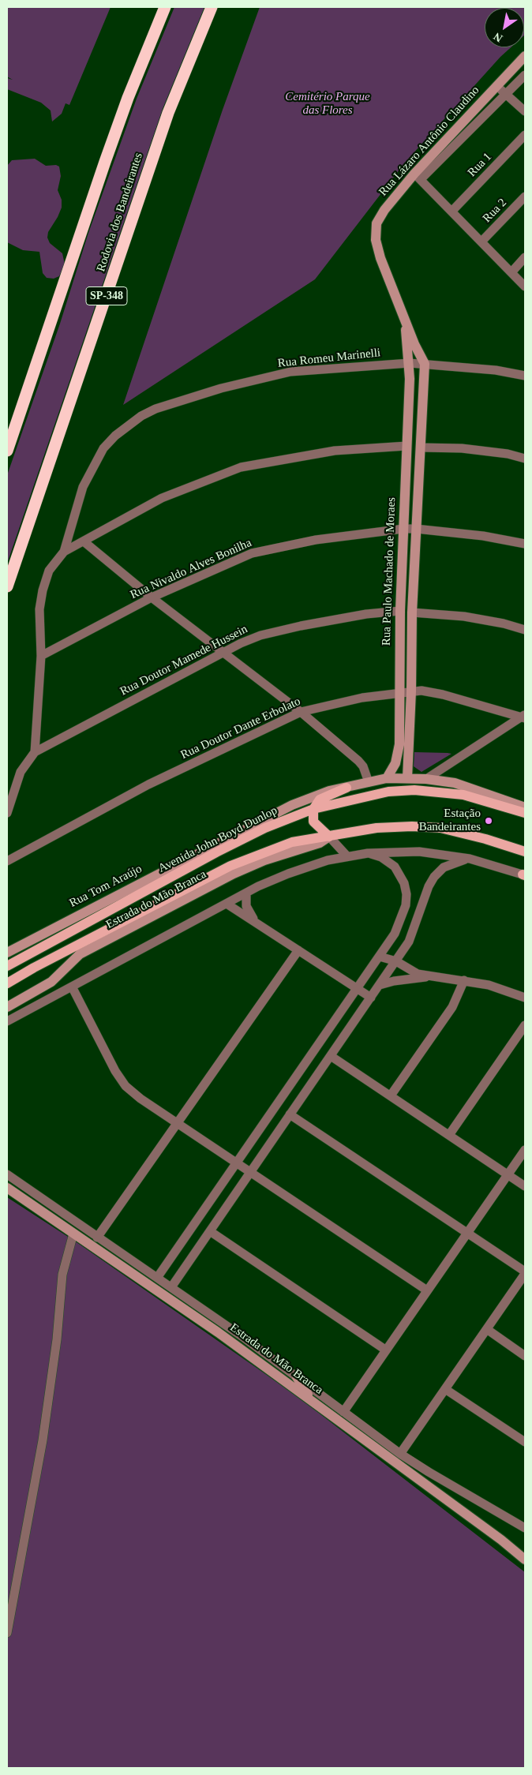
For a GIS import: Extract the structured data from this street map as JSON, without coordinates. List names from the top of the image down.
{
  "streets": {
    "highway": ["Rodovia dos Bandeirantes", "SP-348"],
    "main road": [
      "Rua Lázaro Antônio Claudino",
      "Rua Paulo Machado de Moraes",
      "Avenida John Boyd Dunlop",
      "Rua Tom Araújo",
      "Estrada do Mão Branca"
    ],
    "street": [
      "Rua 1",
      "Rua 2",
      "Rua Romeu Marinelli",
      "Rua Nivaldo Alves Bonilha",
      "Rua Doutor Mamede Hussein",
      "Rua Doutor Dante Erbolato"
    ]
  },
  "crossings": [
    ["Rua Lázaro Antônio Claudino", "Rua Romeu Marinelli"],
    ["Rua Lázaro Antônio Claudino", "Rua Paulo Machado de Moraes"],
    ["Rua Romeu Marinelli", "Rua Paulo Machado de Moraes"],
    ["Rua Nivaldo Alves Bonilha", "Rua Paulo Machado de Moraes"],
    ["Rua Paulo Machado de Moraes", "Rua Doutor Mamede Hussein"],
    ["Rua Paulo Machado de Moraes", "Rua Doutor Dante Erbolato"]
  ],
  "parks": ["Cemitério Parque das Flores"],
  "places": ["Estação Bandeirantes"],
  "north": "bottom left"
}
